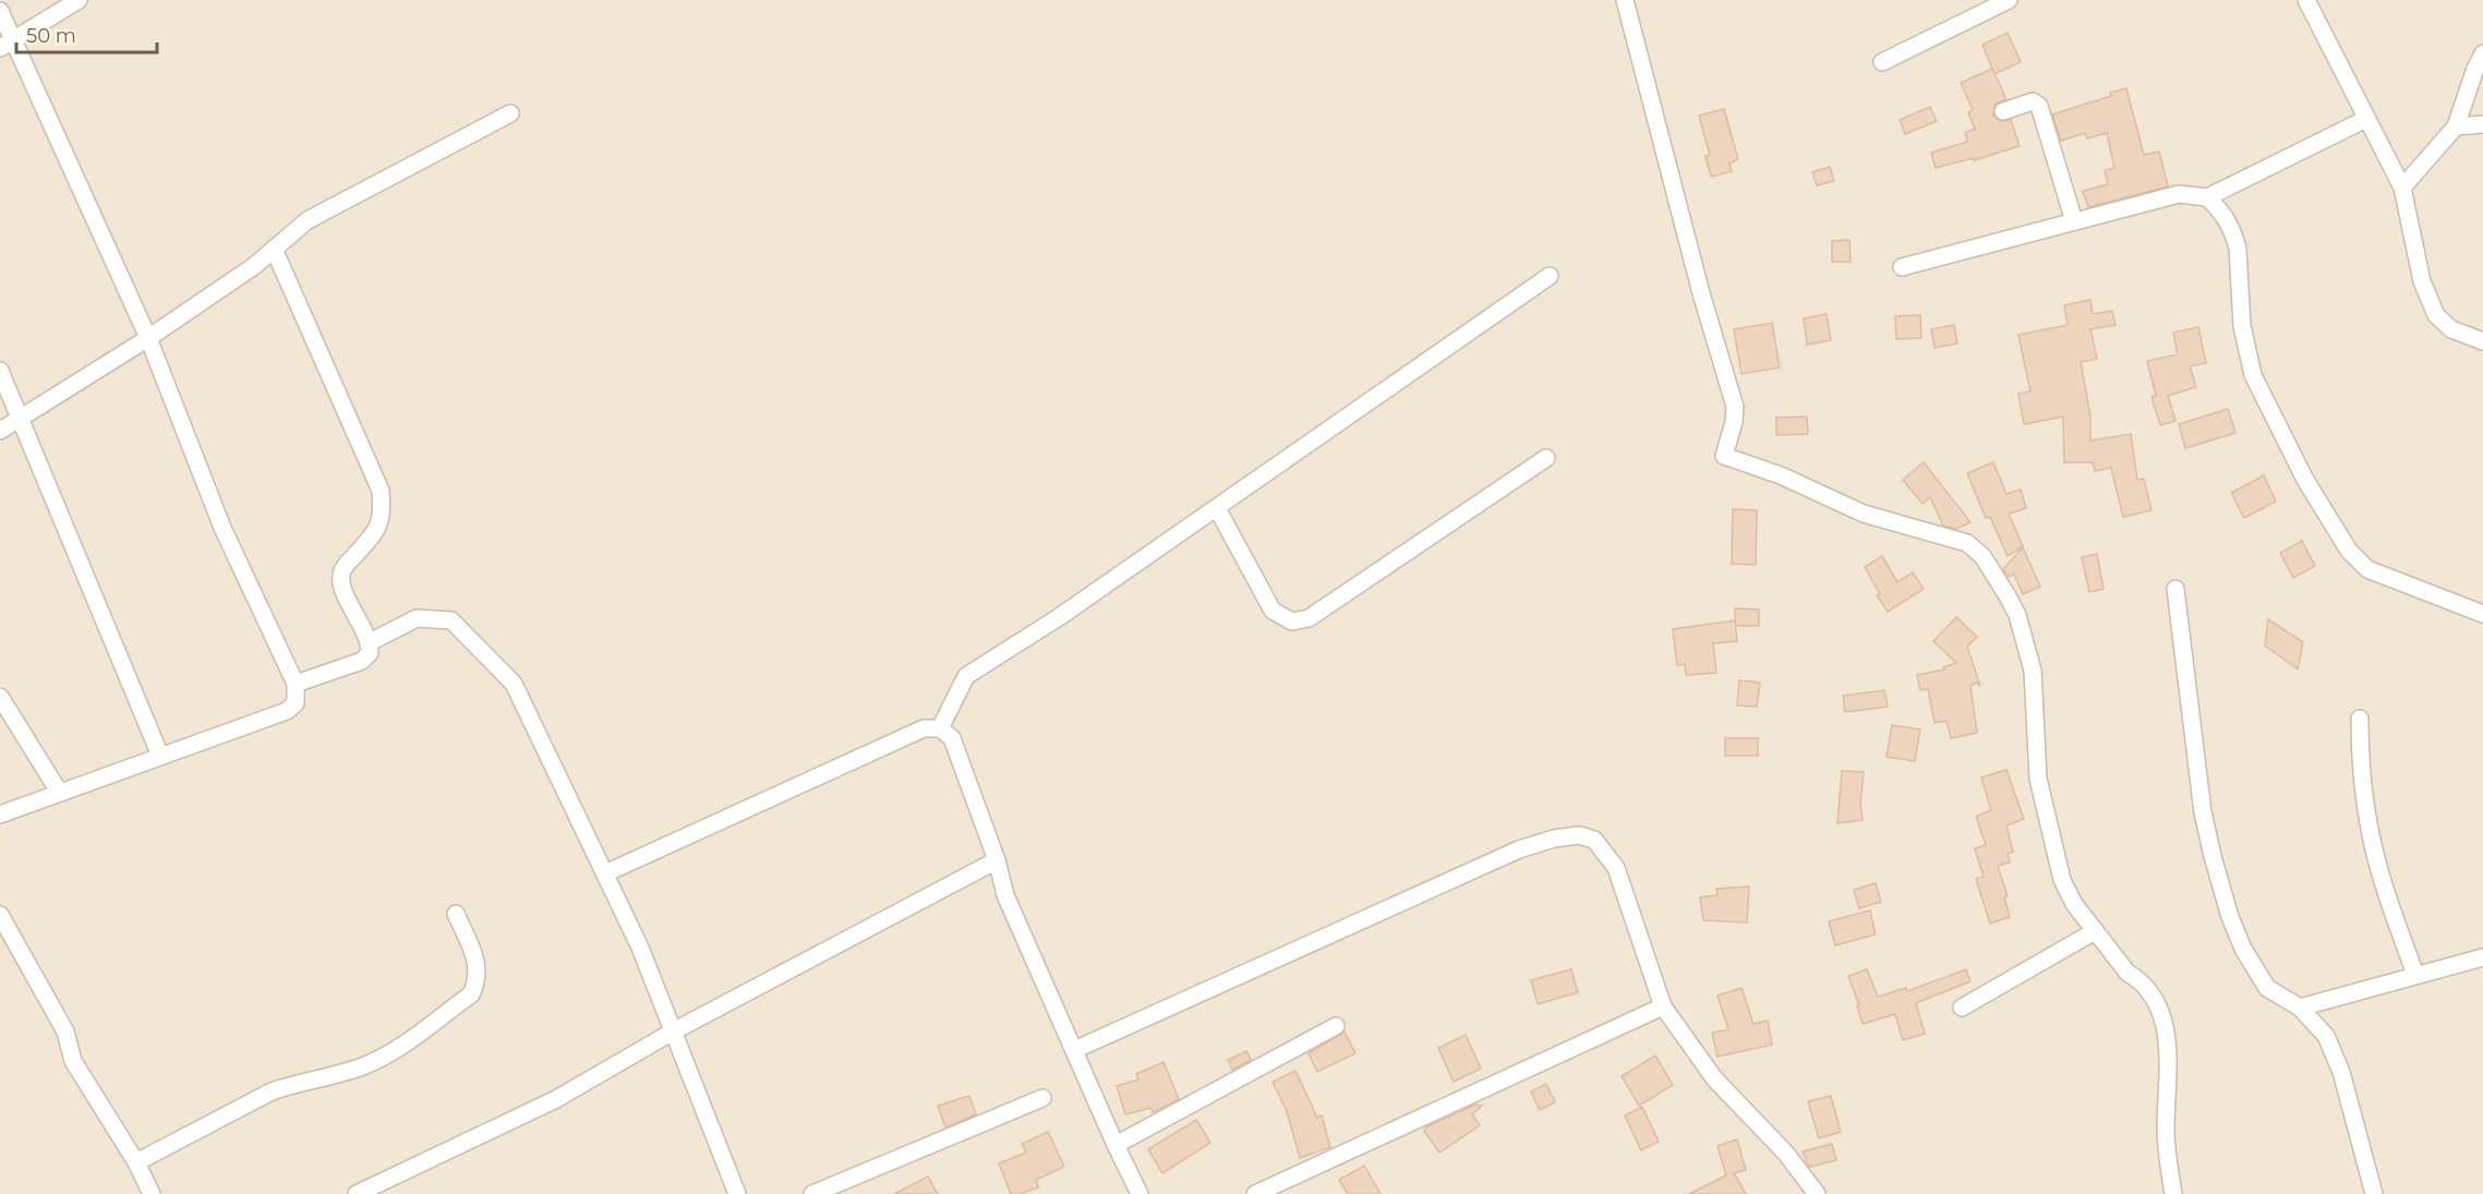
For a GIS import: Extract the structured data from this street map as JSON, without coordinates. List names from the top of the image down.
{
  "scale_bar": "50 m"
}
